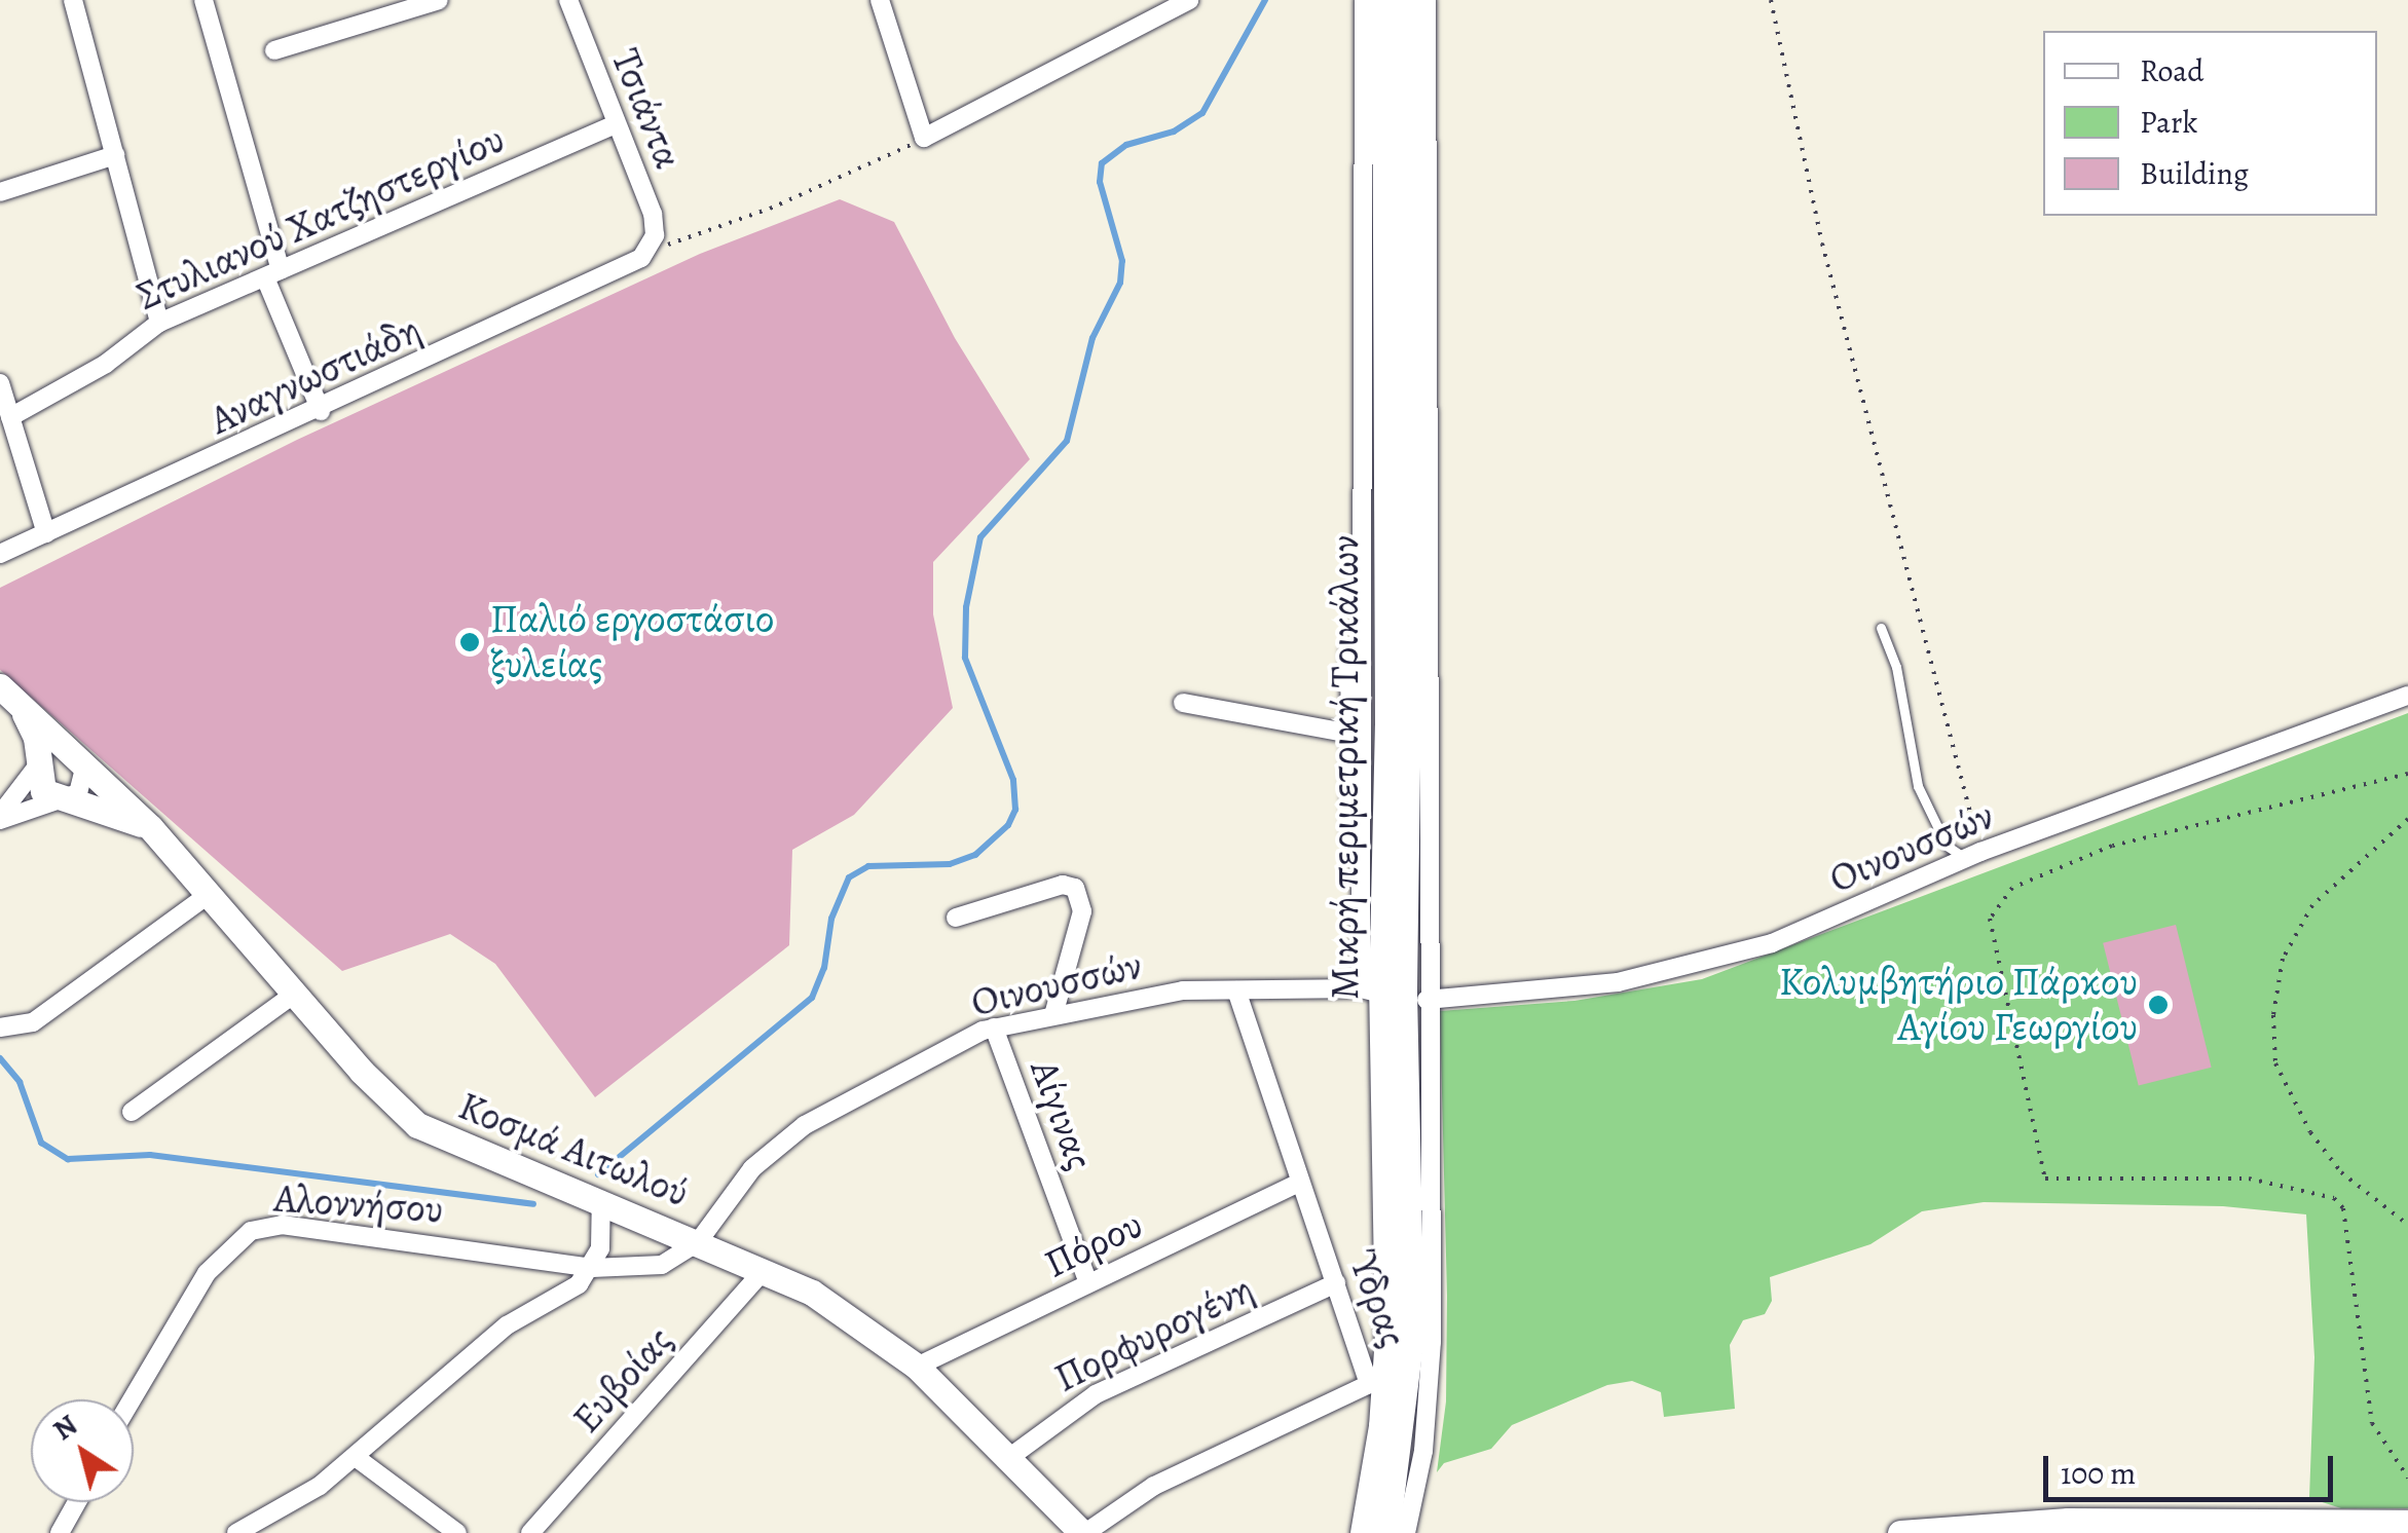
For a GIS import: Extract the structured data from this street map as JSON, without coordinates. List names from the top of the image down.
{
  "streets": {
    "main road": ["Μικρή περιμετρική Τρικάλων", "Κοσμά Αιτωλού"],
    "street": [
      "Τσιάντα",
      "Στυλιανού Χατζηστεργίου",
      "Αναγνωστιάδη",
      "Οινουσσών",
      "Αίγινας",
      "Αλοννήσου",
      "Πόρου",
      "Ύδρας",
      "Πορφυρογένη",
      "Ευβοίας"
    ]
  },
  "crossings": [
    ["Τσιάντα", "Στυλιανού Χατζηστεργίου"],
    ["Τσιάντα", "Αναγνωστιάδη"],
    ["Μικρή περιμετρική Τρικάλων", "Οινουσσών"],
    ["Οινουσσών", "Αίγινας"],
    ["Οινουσσών", "Κοσμά Αιτωλού"],
    ["Οινουσσών", "Αλοννήσου"],
    ["Οινουσσών", "Ύδρας"],
    ["Αίγινας", "Πόρου"],
    ["Κοσμά Αιτωλού", "Αλοννήσου"],
    ["Κοσμά Αιτωλού", "Πόρου"],
    ["Κοσμά Αιτωλού", "Ύδρας"],
    ["Κοσμά Αιτωλού", "Πορφυρογένη"],
    ["Κοσμά Αιτωλού", "Ευβοίας"],
    ["Πόρου", "Ύδρας"],
    ["Ύδρας", "Πορφυρογένη"]
  ],
  "places": ["Παλιό εργοστάσιο ξυλείας", "Κολυμβητήριο Πάρκου Αγίου Γεωργίου"],
  "legend": ["Road", "Park", "Building"],
  "scale_bar": "100 m",
  "north": "top left"
}
